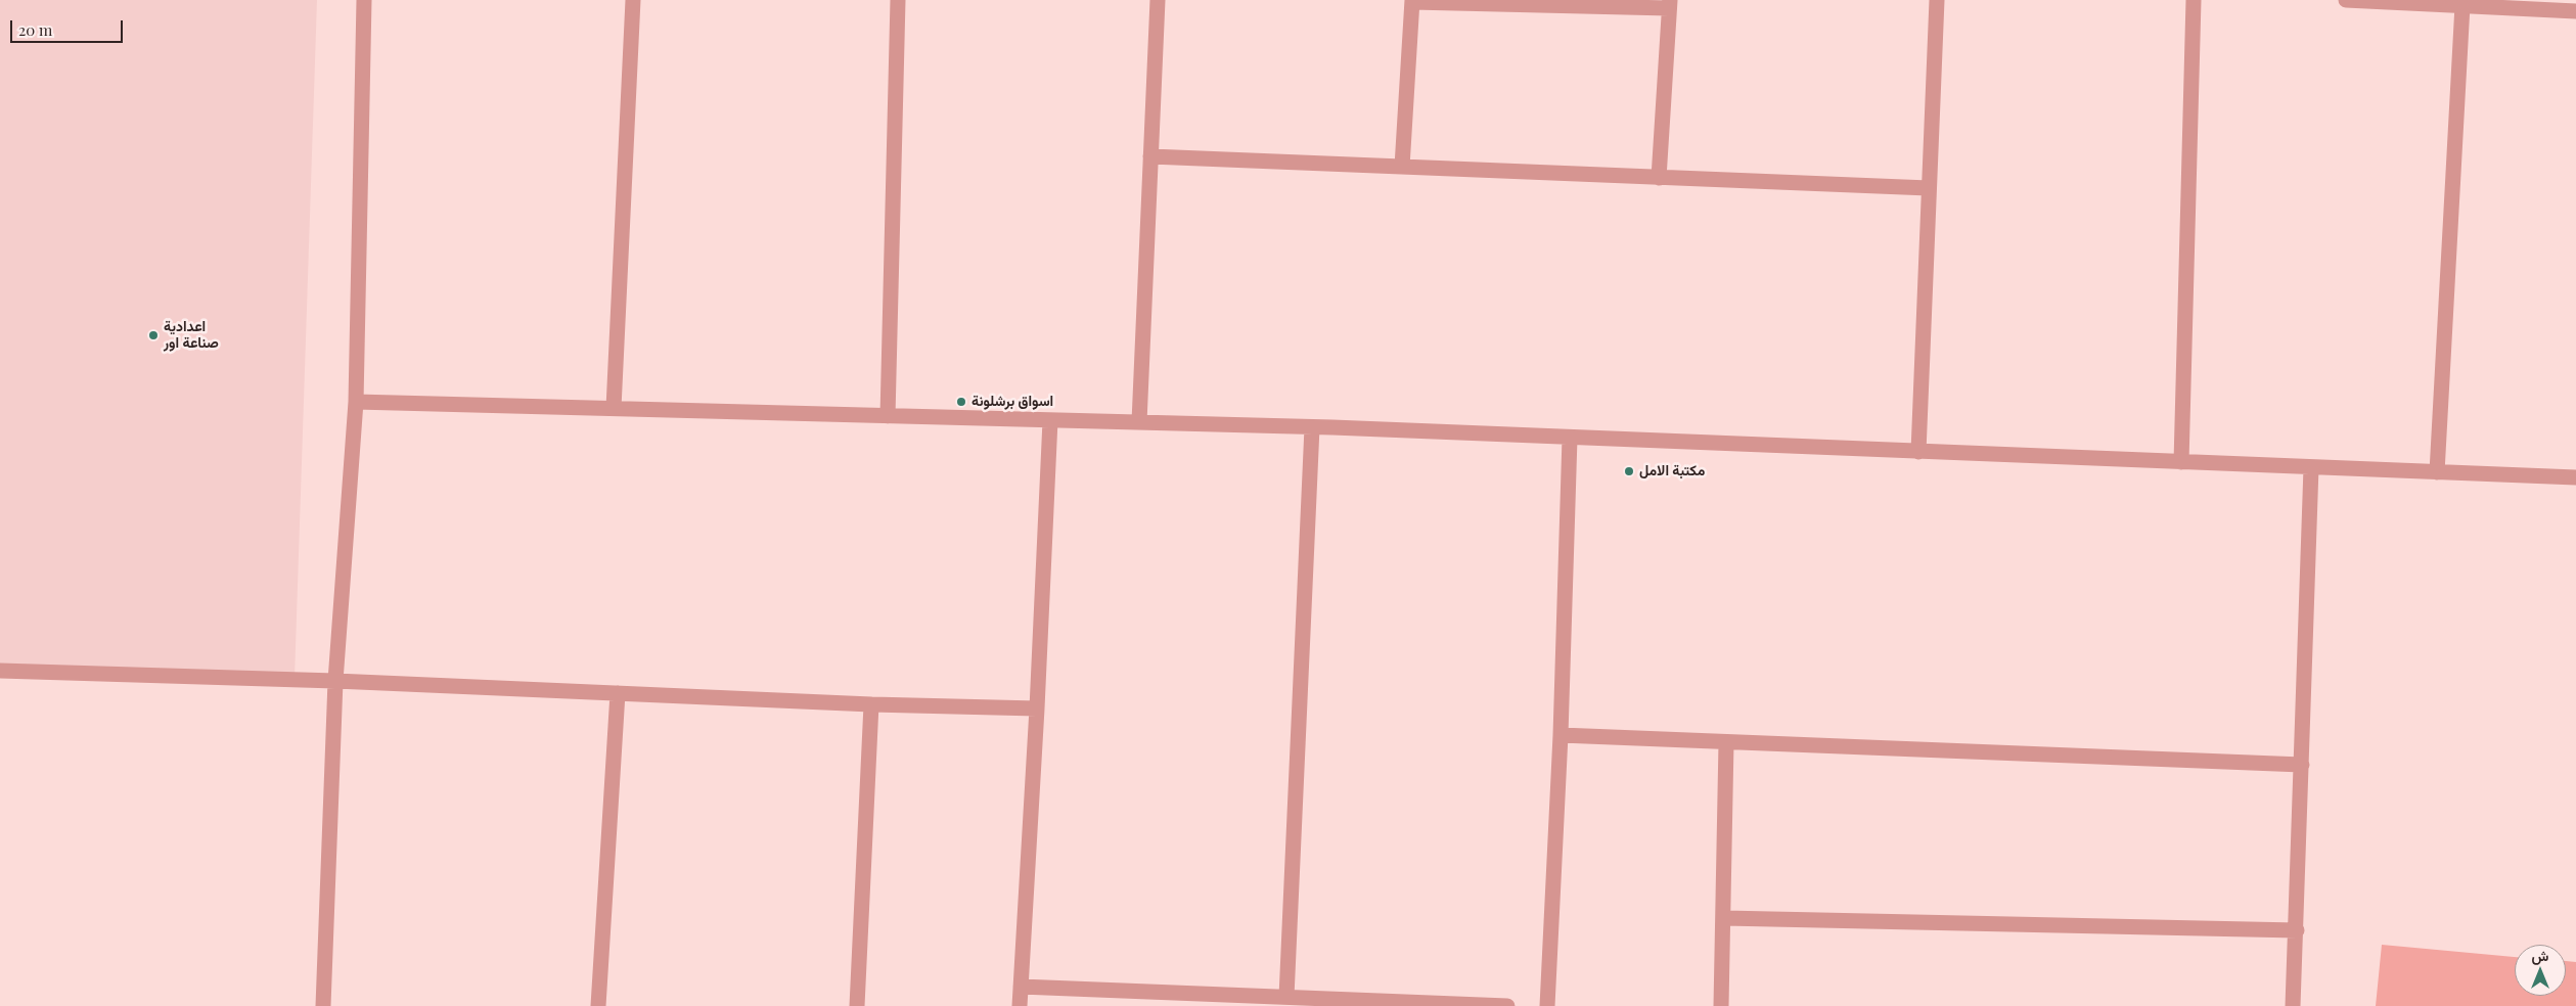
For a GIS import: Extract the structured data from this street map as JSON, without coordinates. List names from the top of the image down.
{
  "places": ["اعدادية صناعة اور", "اسواق برشلونة", "مكتبة الامل"],
  "scale_bar": "20 m",
  "north": "top"
}
